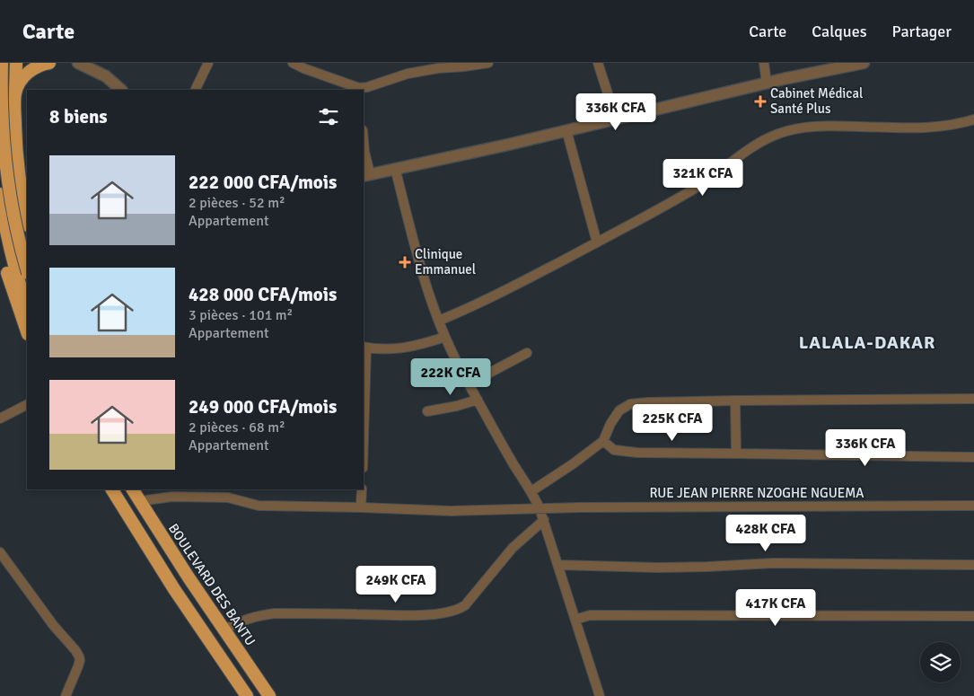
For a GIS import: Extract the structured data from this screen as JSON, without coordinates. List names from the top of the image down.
{
  "streets": {
    "highway": ["BOULEVARD DES BANTU"],
    "street": ["RUE JEAN PIERRE NZOGHE NGUEMA"]
  },
  "crossings": [
    ["RUE JEAN PIERRE NZOGHE NGUEMA", "BOULEVARD DES BANTU"]
  ],
  "districts": ["LALALA-DAKAR"],
  "places": {
    "health": ["Cabinet Médical Santé Plus", "Clinique Emmanuel"]
  },
  "page": {
    "header": "Carte",
    "nav": ["Carte", "Calques", "Partager"],
    "heading": "8 biens",
    "price": [
      "336K CFA",
      "321K CFA",
      "222K CFA",
      "225K CFA",
      "336K CFA",
      "428K CFA",
      "249K CFA",
      "417K CFA"
    ],
    "list": [
      {
        "name": "222 000 CFA/mois",
        "note": "2 pièces · 52 m² · Appartement"
      },
      {
        "name": "428 000 CFA/mois",
        "note": "3 pièces · 101 m² · Appartement"
      },
      {
        "name": "249 000 CFA/mois",
        "note": "2 pièces · 68 m² · Appartement"
      }
    ]
  }
}
